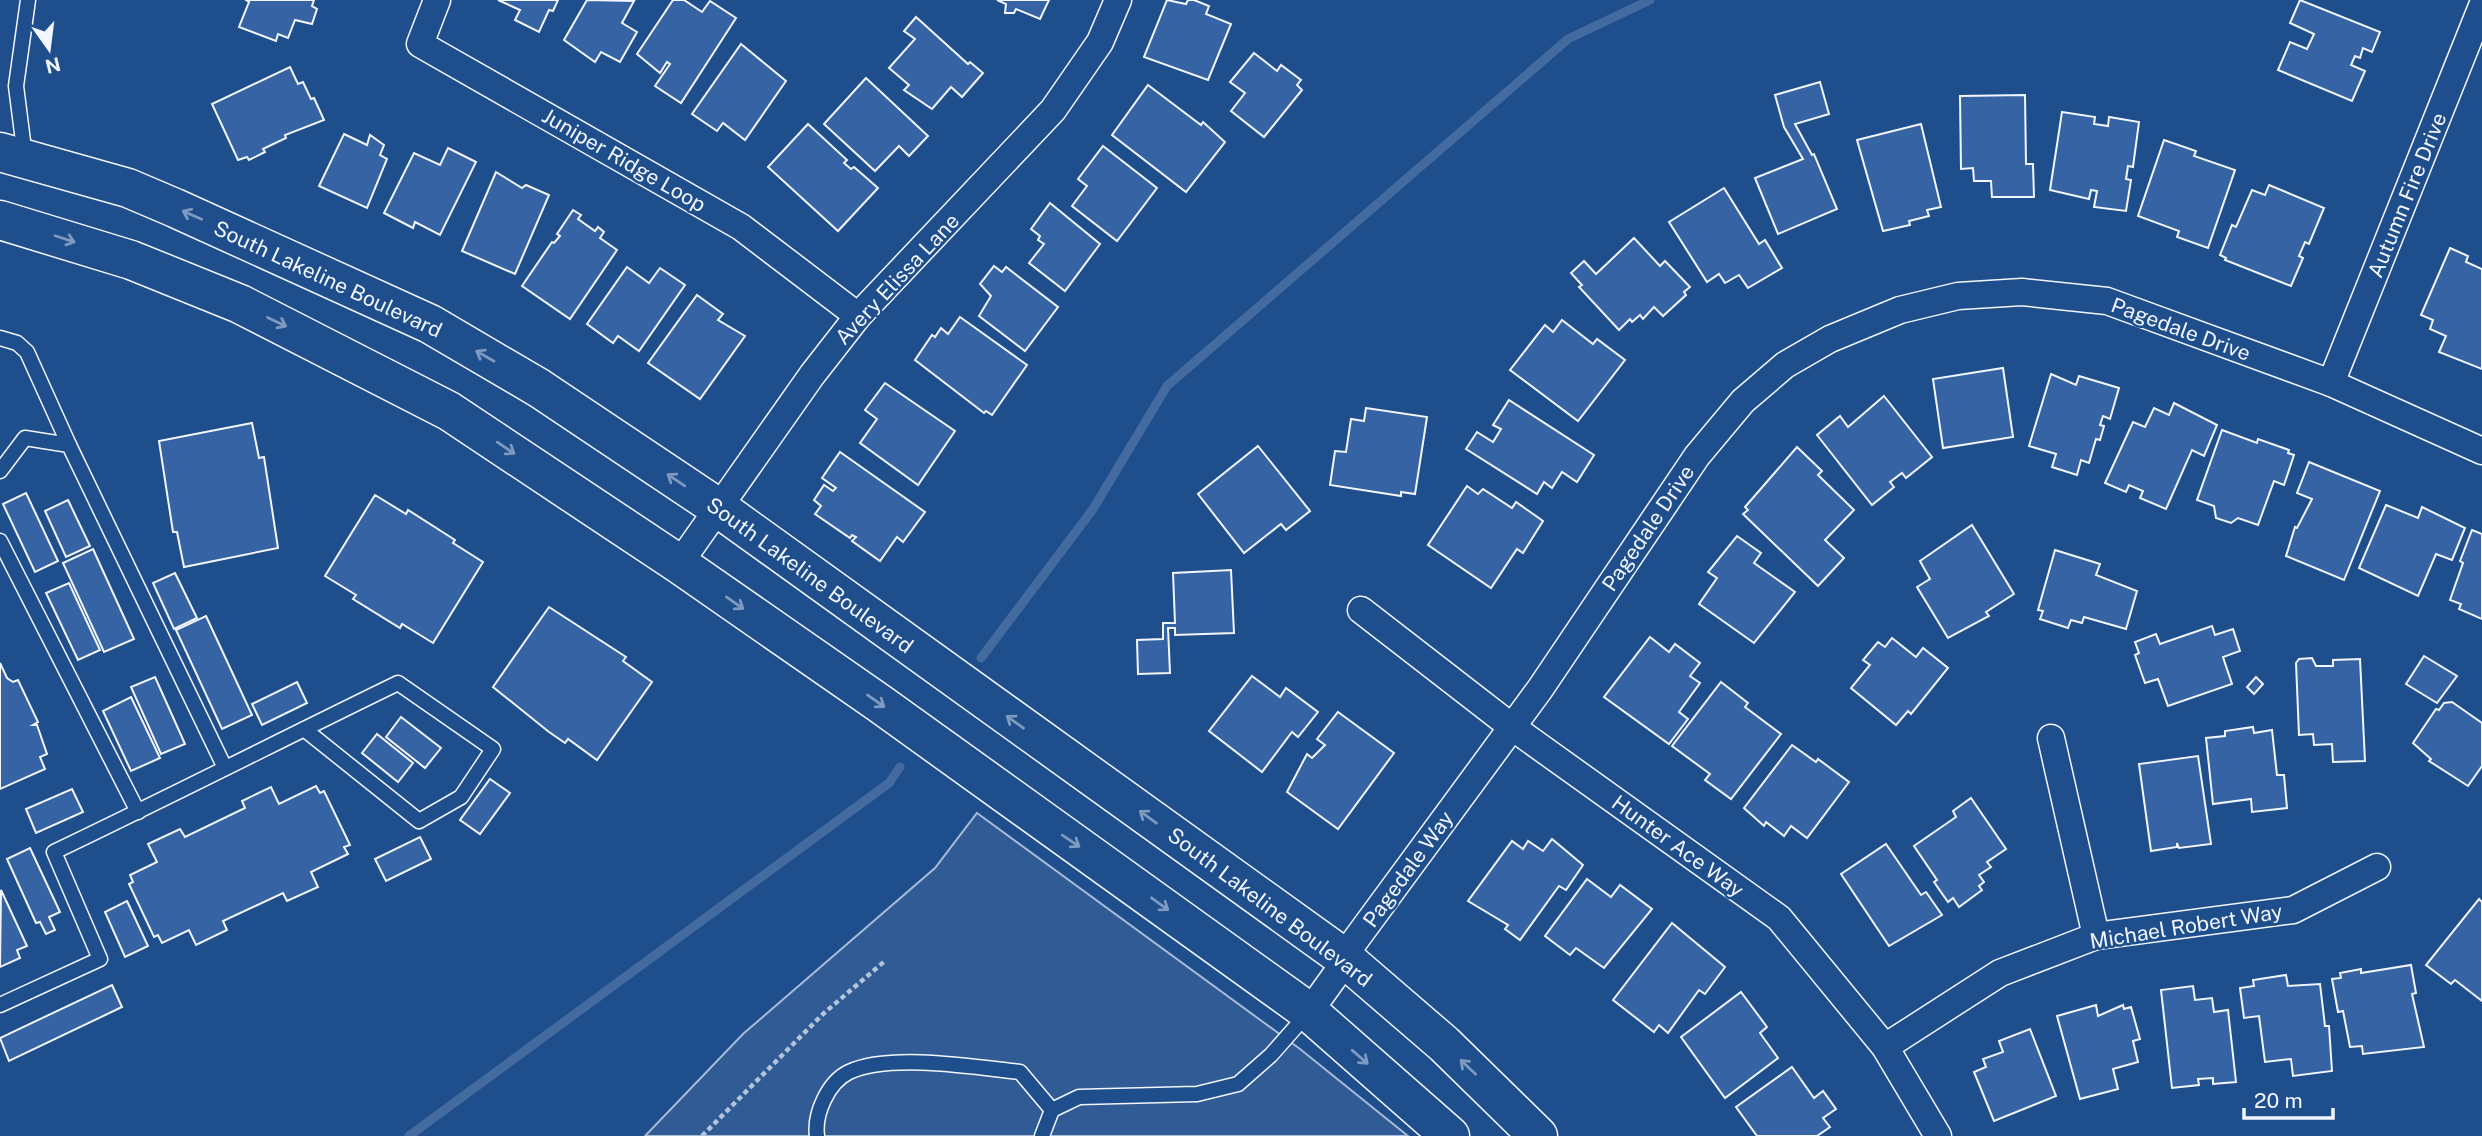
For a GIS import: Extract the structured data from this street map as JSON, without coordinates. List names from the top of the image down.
{
  "streets": {
    "main road": ["South Lakeline Boulevard"],
    "street": [
      "Juniper Ridge Loop",
      "Autumn Fire Drive",
      "Avery Elissa Lane",
      "Pagedale Drive",
      "Hunter Ace Way",
      "Pagedale Way",
      "Michael Robert Way"
    ]
  },
  "crossings": [
    ["Juniper Ridge Loop", "Avery Elissa Lane"],
    ["Autumn Fire Drive", "Pagedale Drive"],
    ["South Lakeline Boulevard", "Avery Elissa Lane"],
    ["South Lakeline Boulevard", "Pagedale Way"],
    ["Pagedale Drive", "Hunter Ace Way"],
    ["Pagedale Drive", "Pagedale Way"],
    ["Hunter Ace Way", "Pagedale Way"],
    ["Hunter Ace Way", "Michael Robert Way"]
  ],
  "scale_bar": "20 m",
  "north": "bottom"
}
